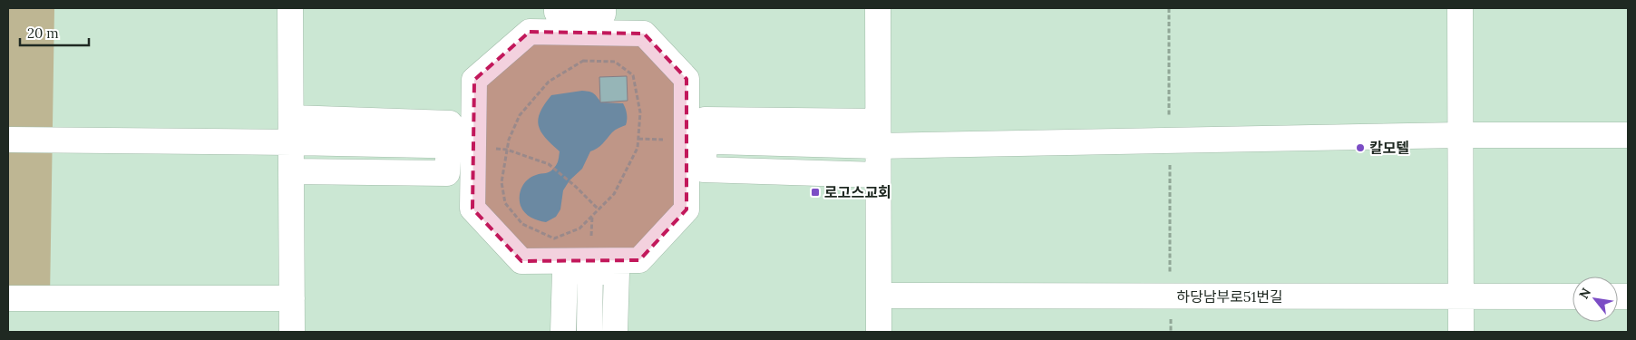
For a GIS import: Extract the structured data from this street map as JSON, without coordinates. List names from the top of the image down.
{
  "streets": {
    "street": ["하당남부로51번길"]
  },
  "places": {
    "other": ["칼모텔"],
    "transit": ["로고스교회"]
  },
  "scale_bar": "20 m",
  "north": "top left"
}
